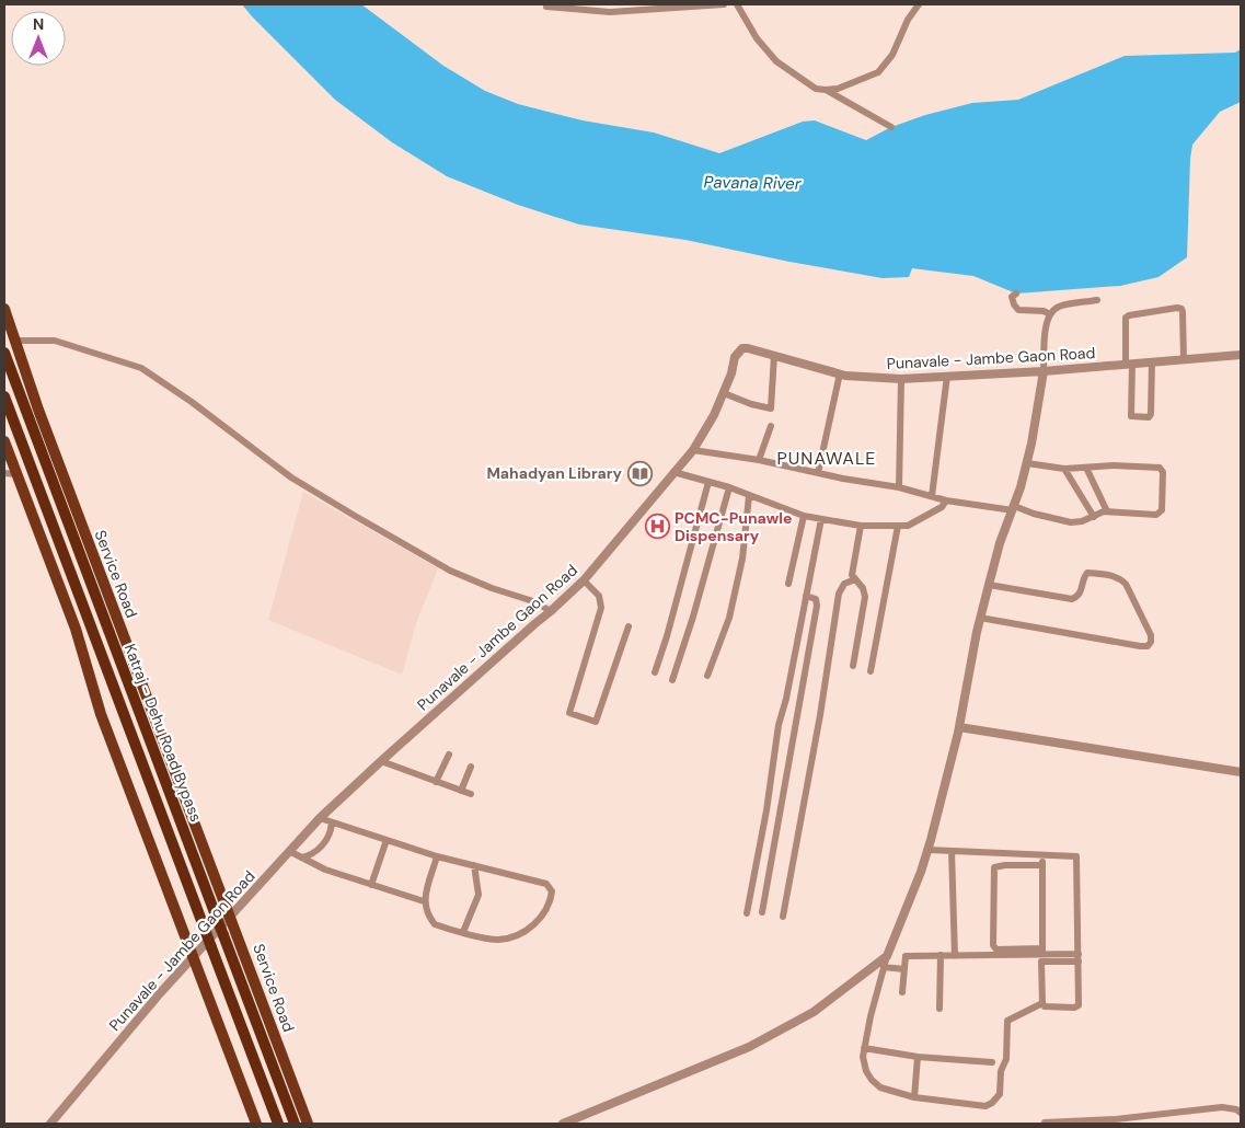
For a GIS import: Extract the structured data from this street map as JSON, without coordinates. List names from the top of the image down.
{
  "streets": {
    "highway": ["Katraj - Dehu Road Bypass"],
    "main road": ["Service Road"],
    "street": ["Punavale - Jambe Gaon Road"]
  },
  "crossings": [
    ["Punavale - Jambe Gaon Road", "Service Road"]
  ],
  "districts": ["PUNAWALE"],
  "water": ["Pavana River"],
  "places": {
    "library": ["Mahadyan Library"],
    "hospital": ["PCMC-Punawle Dispensary"]
  },
  "north": "top"
}
